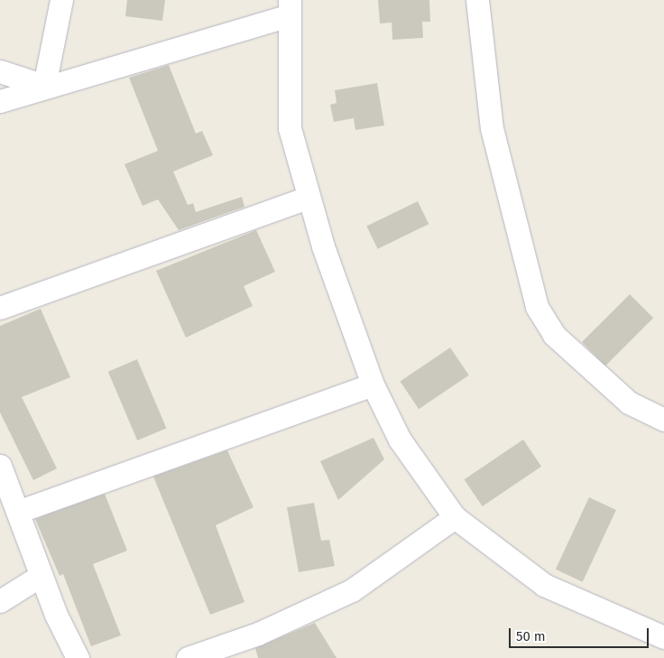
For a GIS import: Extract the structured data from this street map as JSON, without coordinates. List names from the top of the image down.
{
  "scale_bar": "50 m"
}
